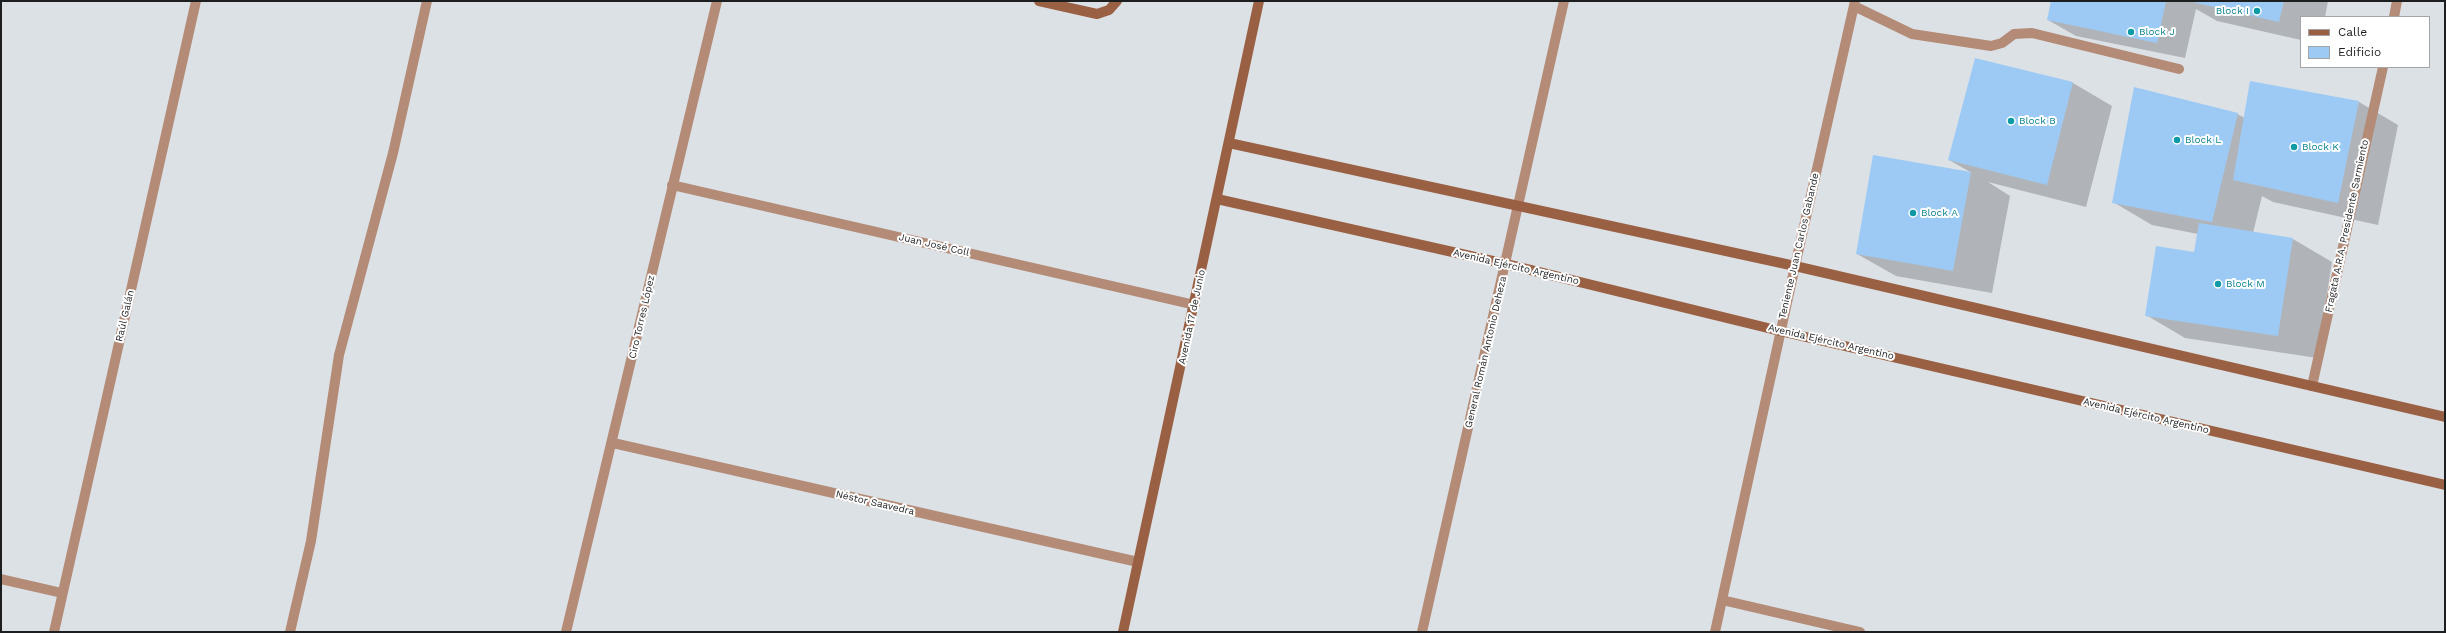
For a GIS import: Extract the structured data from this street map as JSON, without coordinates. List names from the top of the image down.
{
  "streets": {
    "street": [
      "Fragata A.R.A. Presidente Sarmiento",
      "Juan José Coll",
      "Teniente Juan Carlos Gabande",
      "Avenida Ejército Argentino",
      "Raúl Galán",
      "Ciro Torres López",
      "Avenida 17 de Junio",
      "General Román Antonio Deheza",
      "Néstor Saavedra"
    ]
  },
  "crossings": [
    ["Juan José Coll", "Ciro Torres López"],
    ["Juan José Coll", "Avenida 17 de Junio"],
    ["Teniente Juan Carlos Gabande", "Avenida Ejército Argentino"],
    ["Avenida Ejército Argentino", "Avenida 17 de Junio"],
    ["Avenida Ejército Argentino", "General Román Antonio Deheza"],
    ["Ciro Torres López", "Néstor Saavedra"],
    ["Avenida 17 de Junio", "Néstor Saavedra"]
  ],
  "places": [
    "Block I",
    "Block J",
    "Block B",
    "Block L",
    "Block K",
    "Block A",
    "Block M"
  ],
  "legend": ["Calle", "Edificio"]
}
